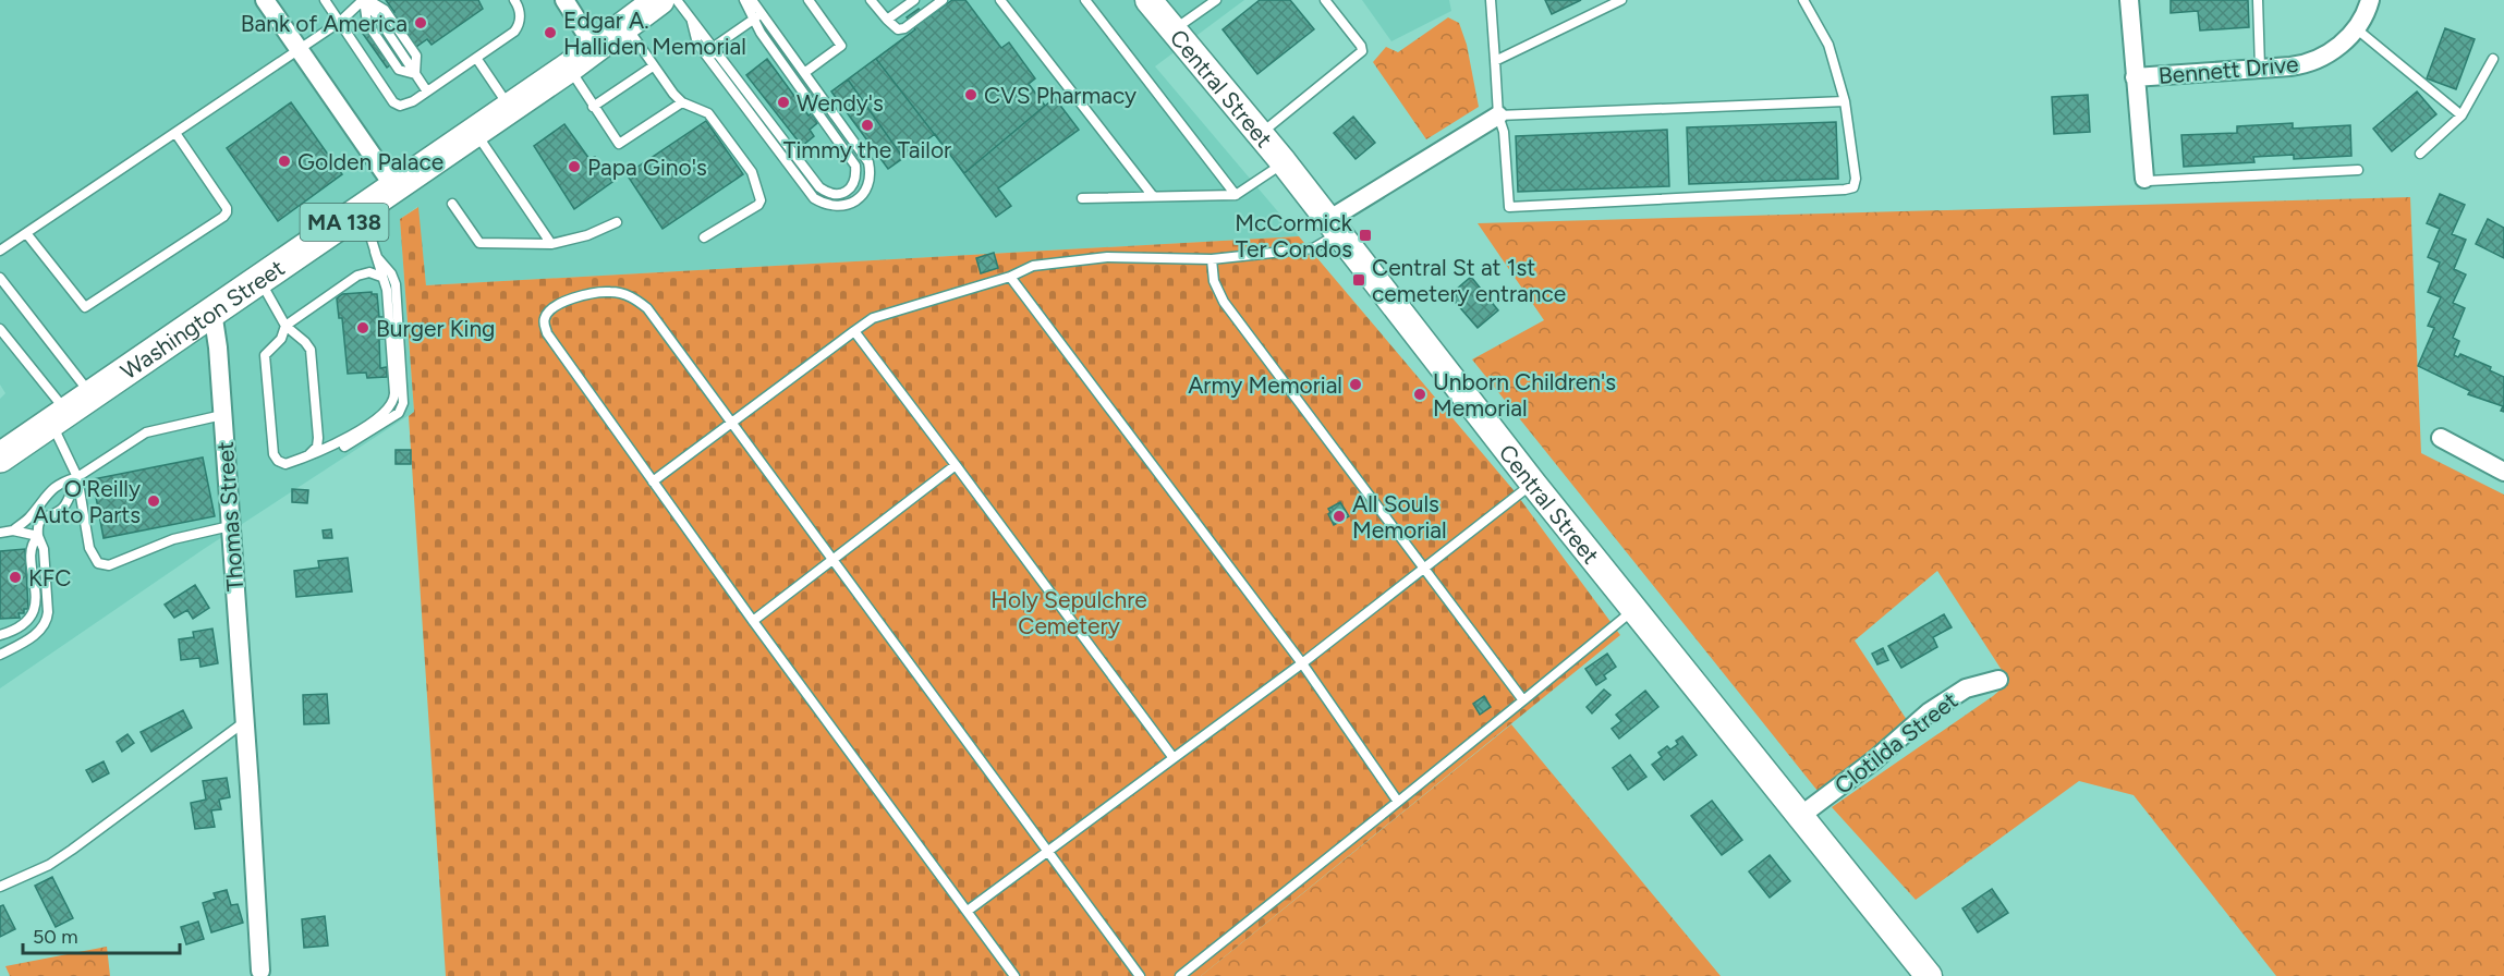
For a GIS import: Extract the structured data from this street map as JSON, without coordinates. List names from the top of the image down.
{
  "streets": {
    "main road": ["Central Street", "MA 138", "Washington Street"],
    "street": ["Bennett Drive", "Thomas Street", "Clotilda Street"]
  },
  "crossings": [
    ["Central Street", "Clotilda Street"],
    ["Washington Street", "Thomas Street"]
  ],
  "parks": ["Holy Sepulchre Cemetery"],
  "places": {
    "other": [
      "Bank of America",
      "Edgar A. Halliden Memorial",
      "CVS Pharmacy",
      "Wendy's",
      "Timmy the Tailor",
      "Golden Palace",
      "Papa Gino's",
      "Burger King",
      "Army Memorial",
      "Unborn Children's Memorial",
      "O'Reilly Auto Parts",
      "All Souls Memorial",
      "KFC"
    ],
    "transit": ["McCormick Ter Condos", "Central St at 1st cemetery entrance"]
  },
  "scale_bar": "50 m"
}
